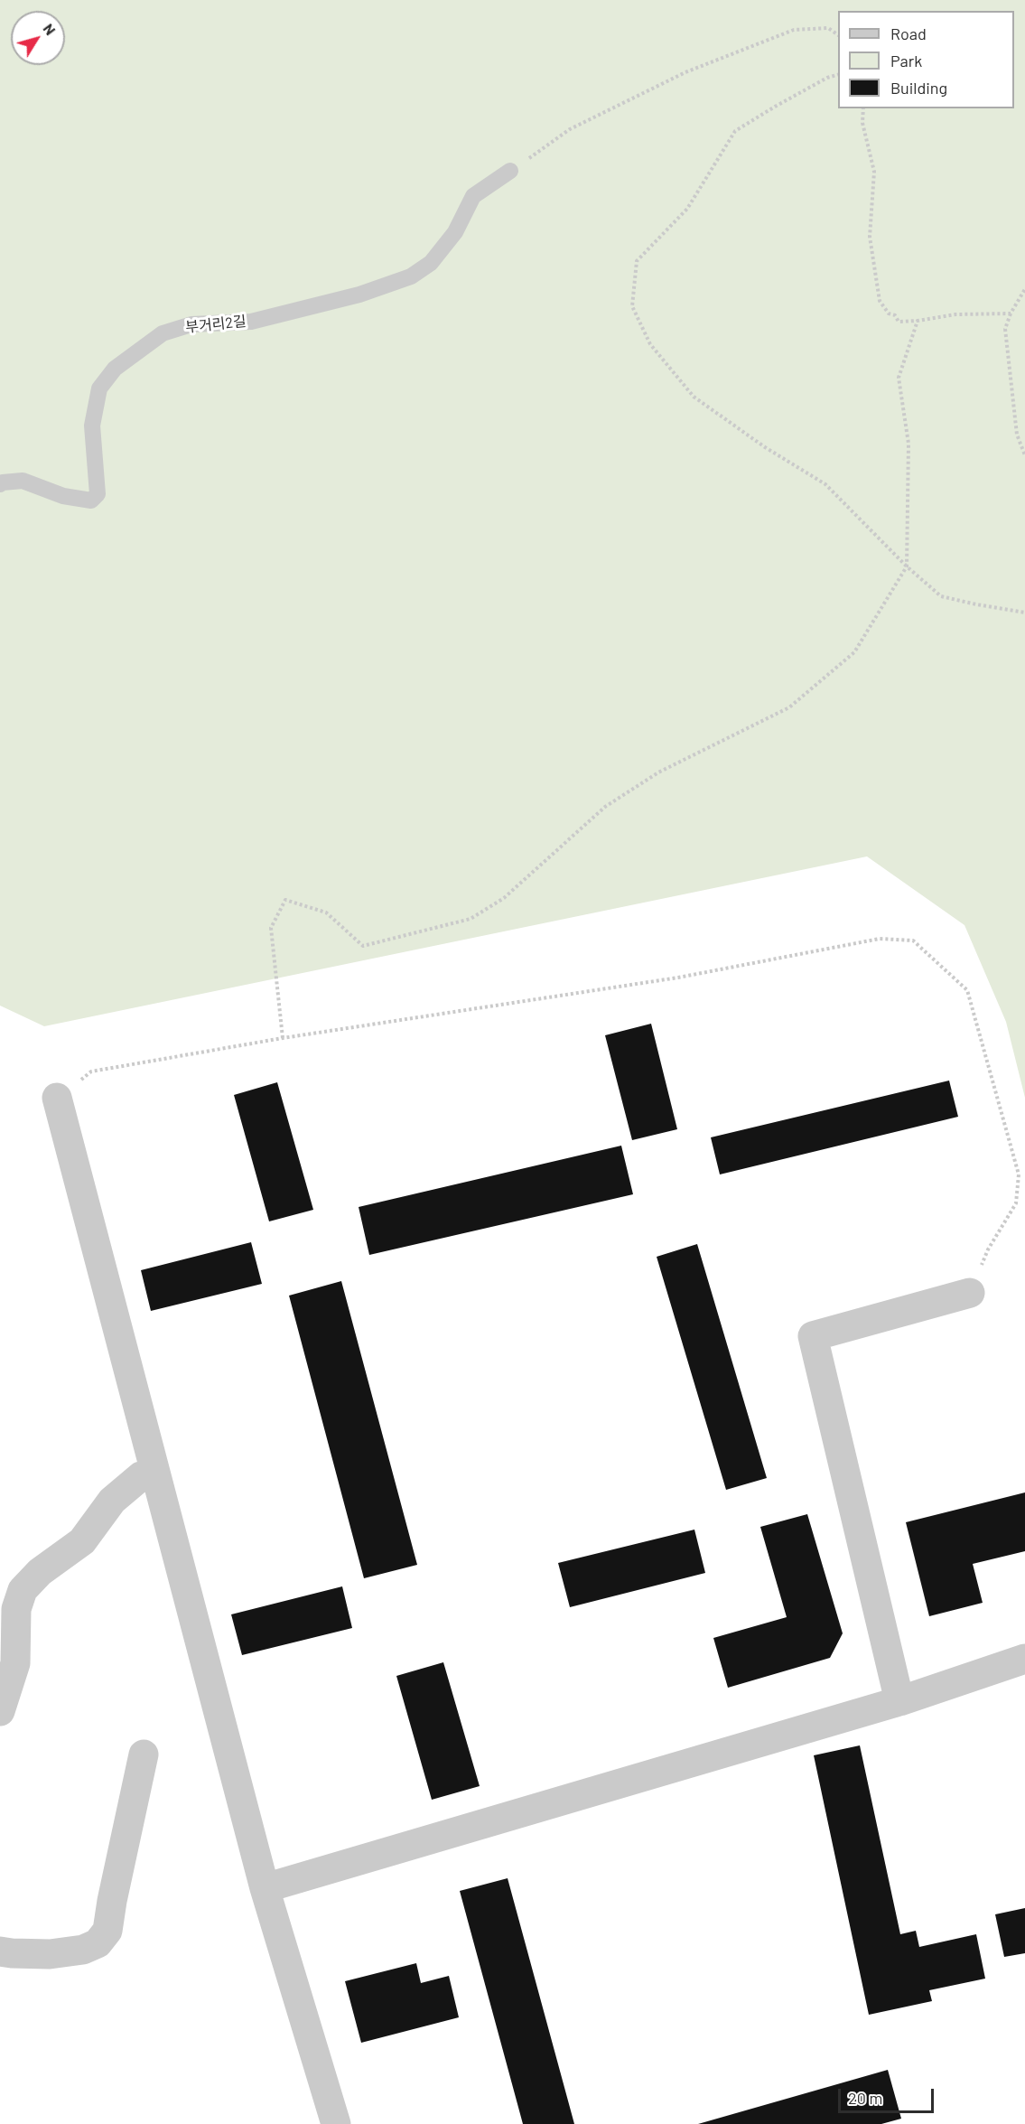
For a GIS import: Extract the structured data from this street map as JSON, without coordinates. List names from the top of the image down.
{
  "streets": {
    "lane": ["부거리2길"]
  },
  "legend": ["Road", "Park", "Building"],
  "scale_bar": "20 m",
  "north": "top right"
}
